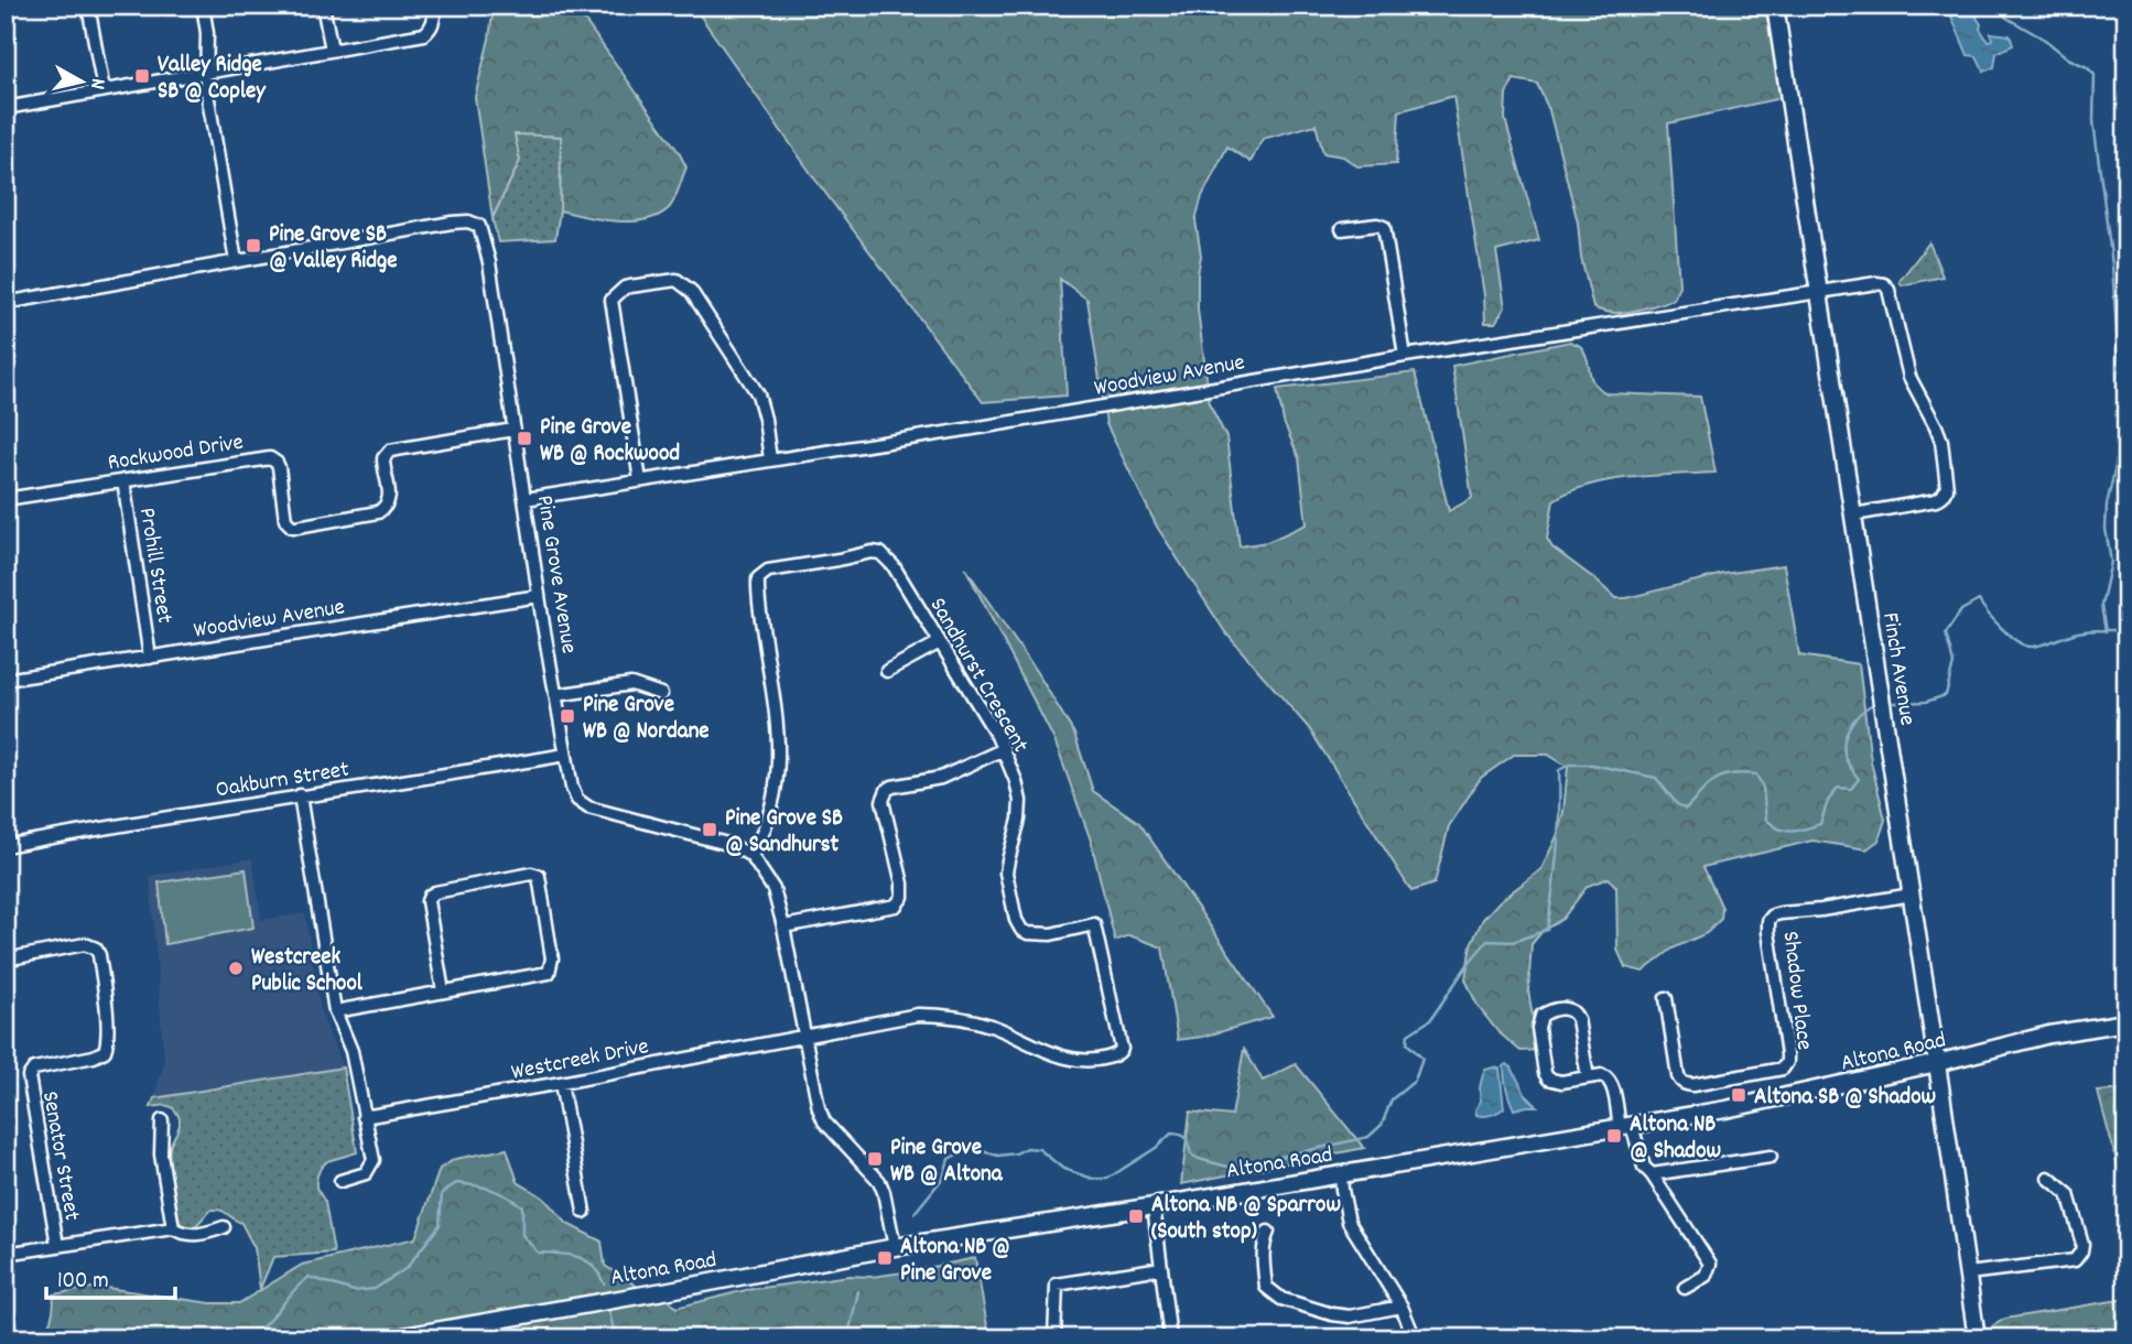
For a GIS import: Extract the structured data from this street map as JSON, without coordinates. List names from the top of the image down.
{
  "streets": {
    "main road": ["Finch Avenue", "Altona Road"],
    "street": [
      "Woodview Avenue",
      "Rockwood Drive",
      "Prohill Street",
      "Pine Grove Avenue",
      "Sandhurst Crescent",
      "Oakburn Street",
      "Shadow Place",
      "Westcreek Drive",
      "Senator Street"
    ]
  },
  "crossings": [
    ["Woodview Avenue", "Prohill Street"],
    ["Woodview Avenue", "Pine Grove Avenue"],
    ["Woodview Avenue", "Finch Avenue"],
    ["Rockwood Drive", "Prohill Street"],
    ["Rockwood Drive", "Pine Grove Avenue"],
    ["Pine Grove Avenue", "Sandhurst Crescent"],
    ["Pine Grove Avenue", "Oakburn Street"],
    ["Finch Avenue", "Shadow Place"],
    ["Finch Avenue", "Altona Road"],
    ["Sandhurst Crescent", "Westcreek Drive"]
  ],
  "places": {
    "transit": [
      "Valley Ridge SB @ Copley",
      "Pine Grove SB @ Valley Ridge",
      "Pine Grove WB @ Rockwood",
      "Pine Grove WB @ Nordane",
      "Pine Grove SB @ Sandhurst",
      "Altona SB @ Shadow",
      "Altona NB @ Shadow",
      "Pine Grove WB @ Altona",
      "Altona NB @ Sparrow (South stop)",
      "Altona NB @ Pine Grove"
    ],
    "other": ["Westcreek Public School"]
  },
  "scale_bar": "100 m",
  "north": "right"
}
